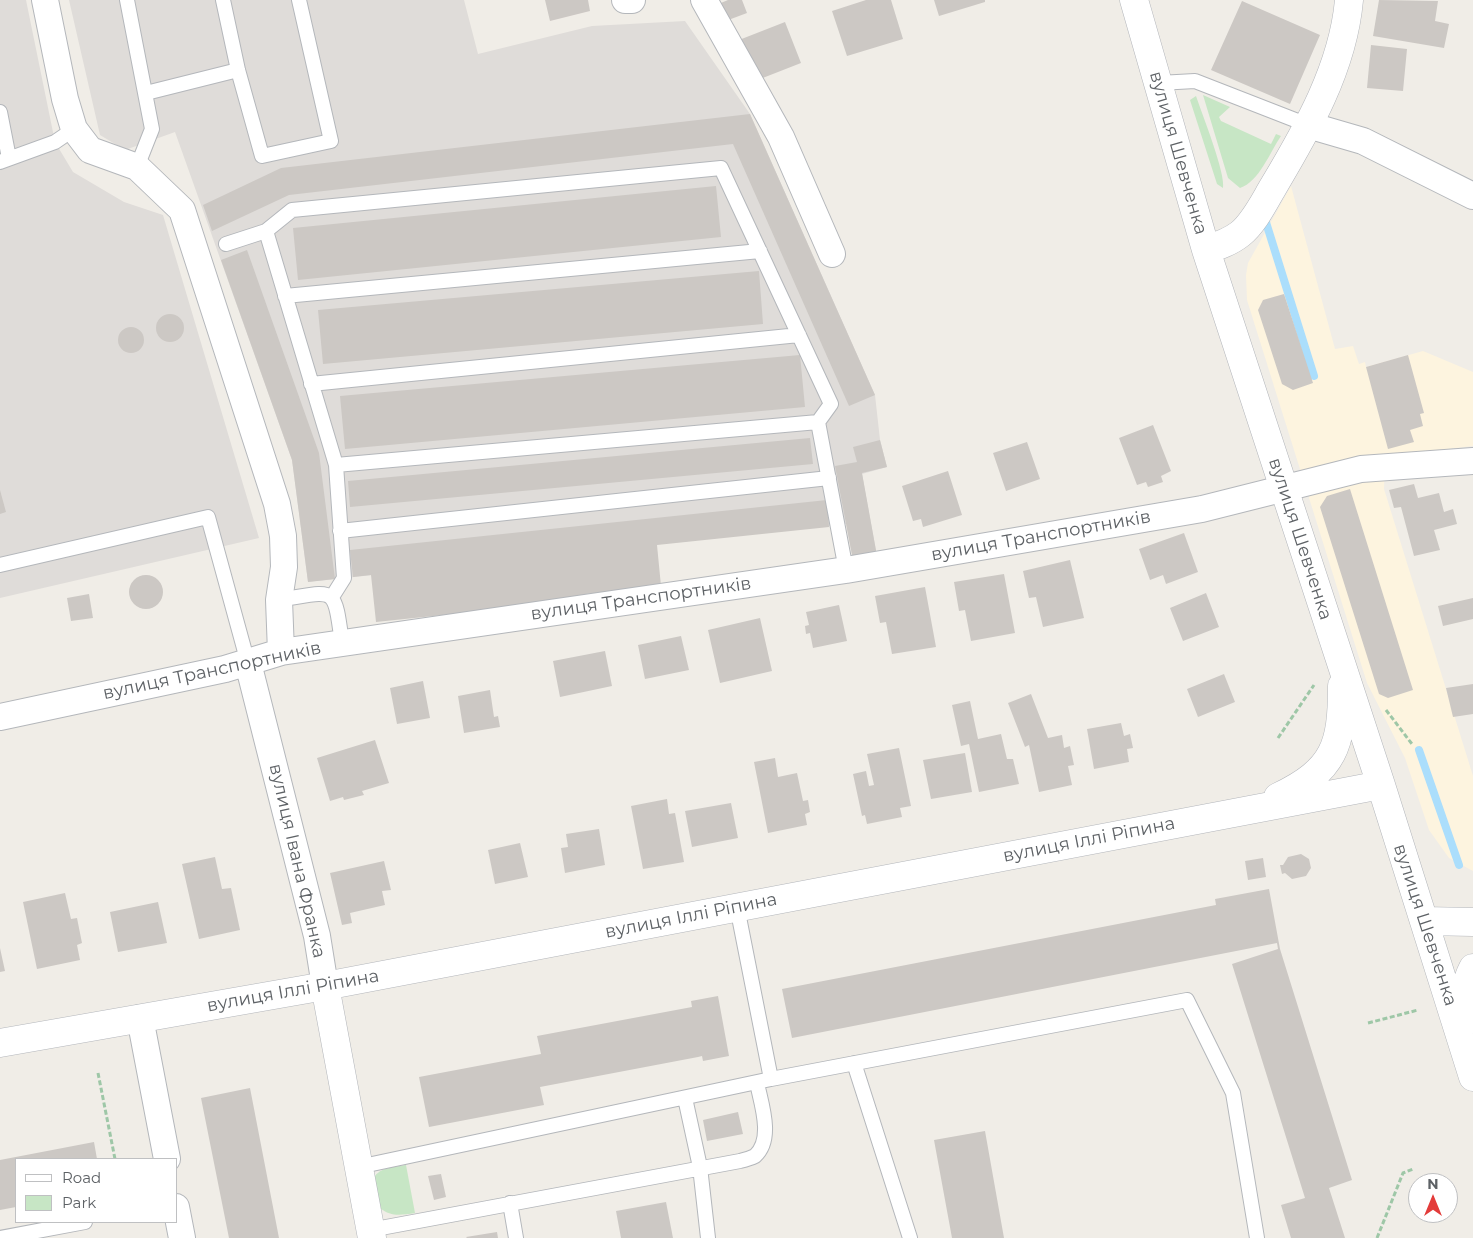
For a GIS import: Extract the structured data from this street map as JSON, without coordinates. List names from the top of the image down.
{
  "streets": {
    "main road": ["вулиця Шевченка", "вулиця Іллі Ріпина", "вулиця Івана Франка"],
    "street": ["вулиця Транспортників"]
  },
  "crossings": [
    ["вулиця Шевченка", "вулиця Транспортників"],
    ["вулиця Шевченка", "вулиця Іллі Ріпина"],
    ["вулиця Транспортників", "вулиця Івана Франка"],
    ["вулиця Іллі Ріпина", "вулиця Івана Франка"]
  ],
  "legend": ["Road", "Park"],
  "north": "top"
}
